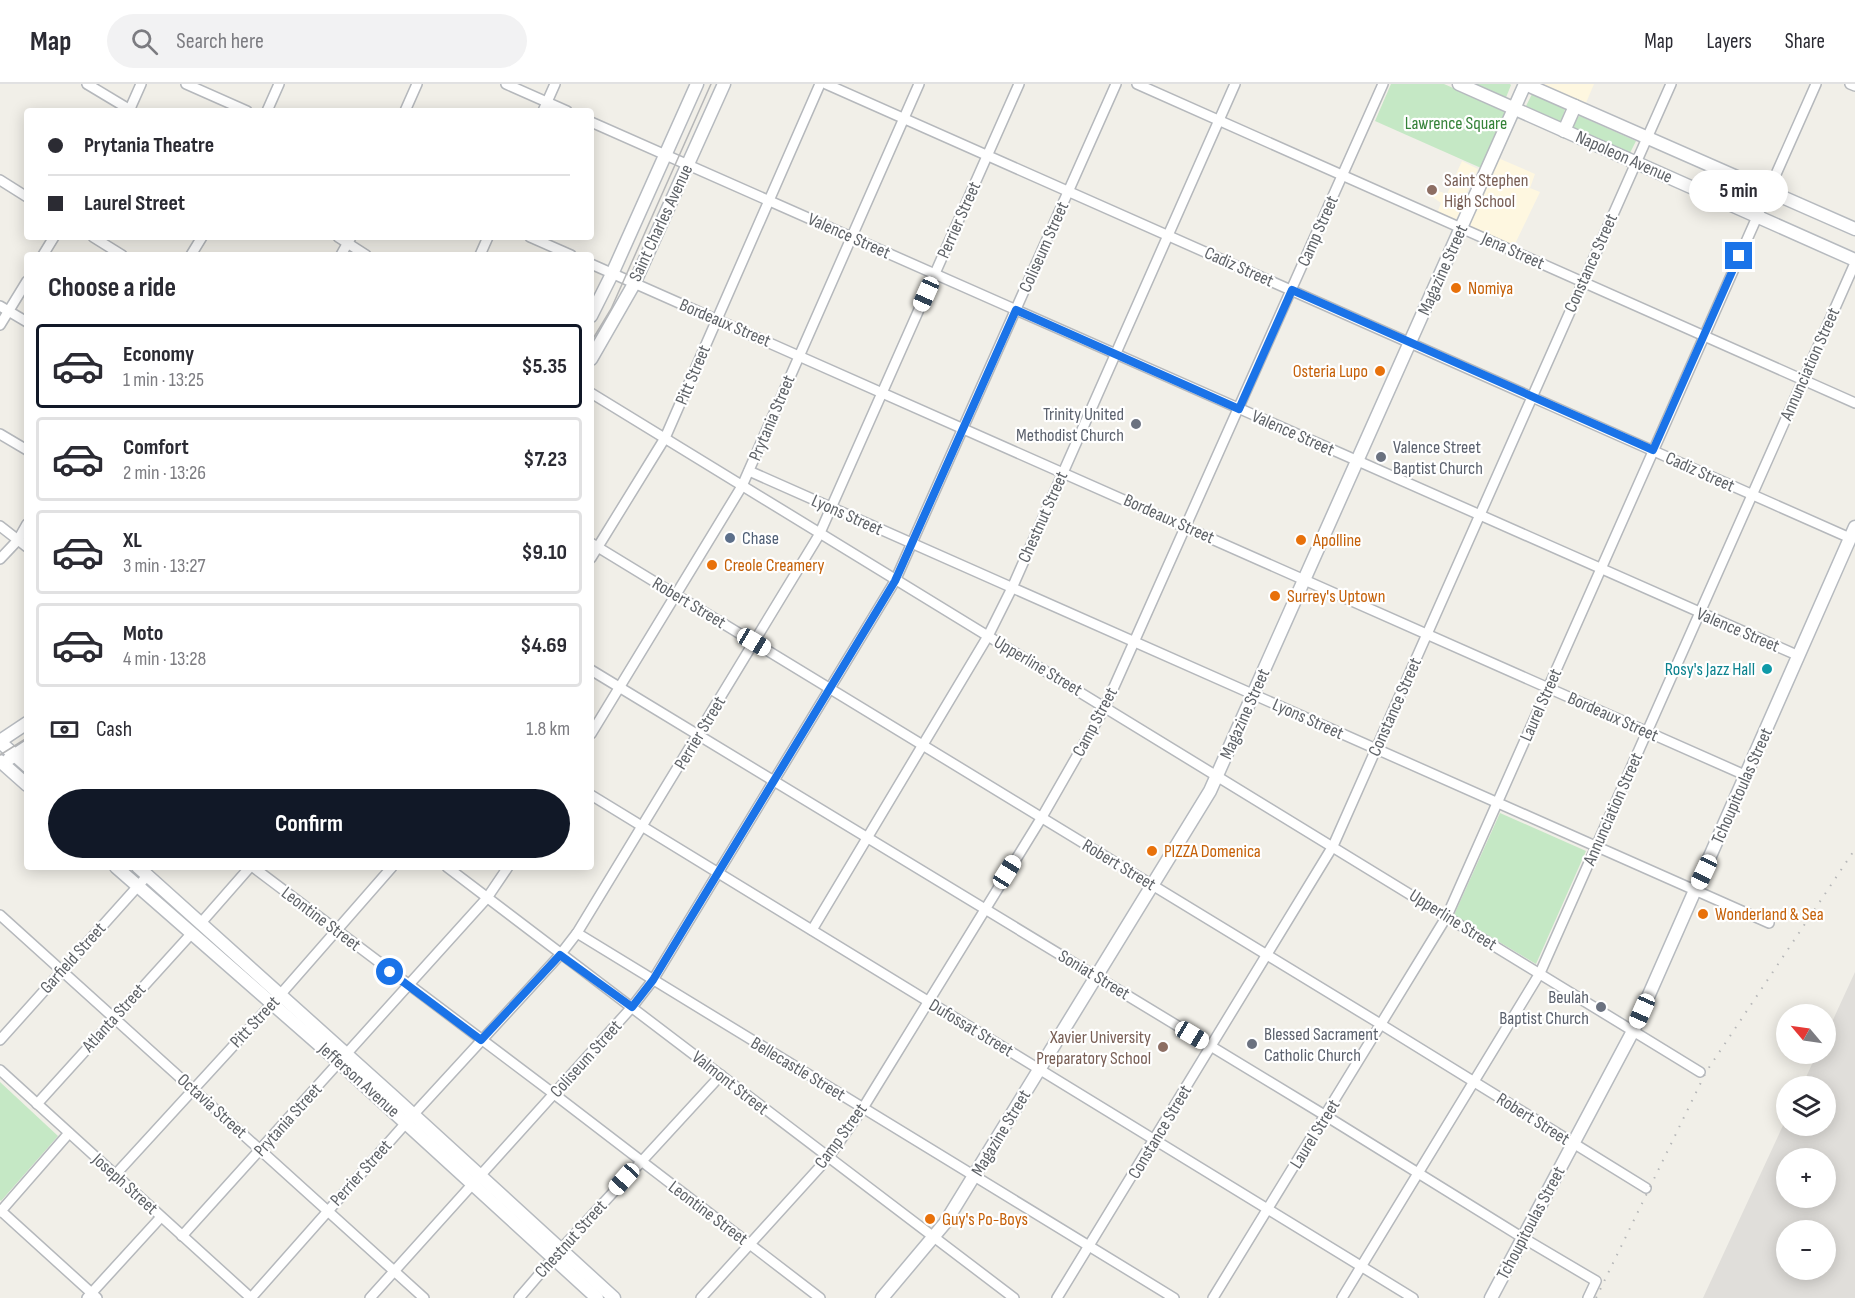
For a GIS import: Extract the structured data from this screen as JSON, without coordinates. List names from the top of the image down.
{
  "streets": {
    "street": [
      "Napoleon Avenue",
      "Perrier Street",
      "Saint Charles Avenue",
      "Camp Street",
      "Valence Street",
      "Coliseum Street",
      "Jena Street",
      "Constance Street",
      "Cadiz Street",
      "Magazine Street",
      "Bordeaux Street",
      "Annunciation Street",
      "Pitt Street",
      "Prytania Street",
      "Lyons Street",
      "Chestnut Street",
      "Robert Street",
      "Upperline Street",
      "Laurel Street",
      "Tchoupitoulas Street",
      "Leontine Street",
      "Garfield Street",
      "Soniat Street",
      "Atlanta Street",
      "Dufossat Street",
      "Bellecastle Street",
      "Jefferson Avenue",
      "Valmont Street",
      "Octavia Street",
      "Joseph Street"
    ]
  },
  "crossings": [
    ["Napoleon Avenue", "Constance Street"],
    ["Napoleon Avenue", "Magazine Street"],
    ["Napoleon Avenue", "Annunciation Street"],
    ["Napoleon Avenue", "Laurel Street"],
    ["Perrier Street", "Valence Street"],
    ["Perrier Street", "Cadiz Street"],
    ["Perrier Street", "Bordeaux Street"],
    ["Perrier Street", "Lyons Street"],
    ["Perrier Street", "Robert Street"],
    ["Perrier Street", "Upperline Street"],
    ["Perrier Street", "Leontine Street"],
    ["Perrier Street", "Soniat Street"],
    ["Perrier Street", "Dufossat Street"],
    ["Perrier Street", "Bellecastle Street"],
    ["Perrier Street", "Jefferson Avenue"],
    ["Perrier Street", "Valmont Street"],
    ["Perrier Street", "Octavia Street"],
    ["Perrier Street", "Joseph Street"],
    ["Saint Charles Avenue", "Valence Street"],
    ["Saint Charles Avenue", "Bordeaux Street"],
    ["Camp Street", "Valence Street"],
    ["Camp Street", "Jena Street"],
    ["Camp Street", "Cadiz Street"],
    ["Camp Street", "Bordeaux Street"],
    ["Camp Street", "Lyons Street"],
    ["Camp Street", "Robert Street"],
    ["Camp Street", "Upperline Street"],
    ["Camp Street", "Leontine Street"],
    ["Camp Street", "Soniat Street"],
    ["Camp Street", "Dufossat Street"],
    ["Camp Street", "Bellecastle Street"],
    ["Camp Street", "Valmont Street"],
    ["Valence Street", "Coliseum Street"],
    ["Valence Street", "Constance Street"],
    ["Valence Street", "Magazine Street"],
    ["Valence Street", "Annunciation Street"],
    ["Valence Street", "Pitt Street"],
    ["Valence Street", "Prytania Street"],
    ["Valence Street", "Chestnut Street"],
    ["Valence Street", "Laurel Street"],
    ["Valence Street", "Tchoupitoulas Street"],
    ["Coliseum Street", "Cadiz Street"],
    ["Coliseum Street", "Bordeaux Street"],
    ["Coliseum Street", "Lyons Street"],
    ["Coliseum Street", "Robert Street"],
    ["Coliseum Street", "Upperline Street"],
    ["Coliseum Street", "Leontine Street"],
    ["Coliseum Street", "Soniat Street"],
    ["Coliseum Street", "Dufossat Street"],
    ["Coliseum Street", "Bellecastle Street"],
    ["Coliseum Street", "Jefferson Avenue"],
    ["Coliseum Street", "Valmont Street"],
    ["Coliseum Street", "Octavia Street"],
    ["Jena Street", "Constance Street"],
    ["Jena Street", "Magazine Street"],
    ["Jena Street", "Annunciation Street"],
    ["Jena Street", "Chestnut Street"],
    ["Jena Street", "Laurel Street"],
    ["Constance Street", "Cadiz Street"],
    ["Constance Street", "Bordeaux Street"],
    ["Constance Street", "Lyons Street"],
    ["Constance Street", "Robert Street"],
    ["Constance Street", "Upperline Street"],
    ["Constance Street", "Soniat Street"],
    ["Constance Street", "Dufossat Street"],
    ["Constance Street", "Bellecastle Street"],
    ["Cadiz Street", "Magazine Street"],
    ["Cadiz Street", "Annunciation Street"],
    ["Cadiz Street", "Prytania Street"],
    ["Cadiz Street", "Chestnut Street"],
    ["Cadiz Street", "Laurel Street"],
    ["Cadiz Street", "Tchoupitoulas Street"],
    ["Magazine Street", "Bordeaux Street"],
    ["Magazine Street", "Lyons Street"],
    ["Magazine Street", "Robert Street"],
    ["Magazine Street", "Upperline Street"],
    ["Magazine Street", "Soniat Street"],
    ["Magazine Street", "Dufossat Street"],
    ["Magazine Street", "Bellecastle Street"],
    ["Magazine Street", "Valmont Street"],
    ["Bordeaux Street", "Annunciation Street"],
    ["Bordeaux Street", "Pitt Street"],
    ["Bordeaux Street", "Prytania Street"],
    ["Bordeaux Street", "Chestnut Street"],
    ["Bordeaux Street", "Laurel Street"],
    ["Bordeaux Street", "Tchoupitoulas Street"],
    ["Annunciation Street", "Lyons Street"],
    ["Annunciation Street", "Robert Street"],
    ["Annunciation Street", "Upperline Street"],
    ["Annunciation Street", "Soniat Street"],
    ["Annunciation Street", "Dufossat Street"],
    ["Pitt Street", "Robert Street"],
    ["Pitt Street", "Upperline Street"],
    ["Pitt Street", "Leontine Street"],
    ["Pitt Street", "Jefferson Avenue"],
    ["Pitt Street", "Octavia Street"],
    ["Pitt Street", "Joseph Street"],
    ["Prytania Street", "Lyons Street"],
    ["Prytania Street", "Robert Street"],
    ["Prytania Street", "Upperline Street"],
    ["Prytania Street", "Leontine Street"],
    ["Prytania Street", "Soniat Street"],
    ["Prytania Street", "Jefferson Avenue"],
    ["Prytania Street", "Valmont Street"],
    ["Prytania Street", "Octavia Street"],
    ["Prytania Street", "Joseph Street"],
    ["Lyons Street", "Chestnut Street"],
    ["Lyons Street", "Laurel Street"],
    ["Lyons Street", "Tchoupitoulas Street"],
    ["Chestnut Street", "Robert Street"],
    ["Chestnut Street", "Upperline Street"],
    ["Chestnut Street", "Leontine Street"],
    ["Chestnut Street", "Soniat Street"],
    ["Chestnut Street", "Dufossat Street"],
    ["Chestnut Street", "Jefferson Avenue"],
    ["Chestnut Street", "Valmont Street"],
    ["Robert Street", "Laurel Street"],
    ["Robert Street", "Tchoupitoulas Street"],
    ["Upperline Street", "Laurel Street"],
    ["Upperline Street", "Tchoupitoulas Street"],
    ["Laurel Street", "Soniat Street"],
    ["Laurel Street", "Dufossat Street"],
    ["Tchoupitoulas Street", "Soniat Street"],
    ["Garfield Street", "Jefferson Avenue"],
    ["Garfield Street", "Octavia Street"],
    ["Atlanta Street", "Jefferson Avenue"],
    ["Atlanta Street", "Octavia Street"],
    ["Atlanta Street", "Joseph Street"]
  ],
  "parks": ["Lawrence Square"],
  "places": [
    "Saint Stephen High School",
    "Nomiya",
    "Osteria Lupo",
    "Trinity United Methodist Church",
    "Valence Street Baptist Church",
    "Chase",
    "Apolline",
    "Creole Creamery",
    "Surrey's Uptown",
    "Rosy's Jazz Hall",
    "PIZZA Domenica",
    "Wonderland & Sea",
    "Beulah Baptist Church",
    "Blessed Sacrament Catholic Church",
    "Xavier University Preparatory School",
    "Guy's Po-Boys"
  ],
  "north": "top left",
  "page": {
    "header": "Map",
    "search": "Search here",
    "nav": ["Map", "Layers", "Share"],
    "banner": ["Prytania Theatre", "Laurel Street"],
    "bubble": "5 min",
    "heading": "Choose a ride",
    "list": [
      {
        "name": "Economy",
        "note": "1 min · 13:25",
        "value": "$5.35"
      },
      {
        "name": "Comfort",
        "note": "2 min · 13:26",
        "value": "$7.23"
      },
      {
        "name": "XL",
        "note": "3 min · 13:27",
        "value": "$9.10"
      },
      {
        "name": "Moto",
        "note": "4 min · 13:28",
        "value": "$4.69"
      }
    ],
    "pay": ["Cash", "1.8 km"],
    "buttons": "Confirm",
    "map_buttons": ["+", "−"]
  }
}
